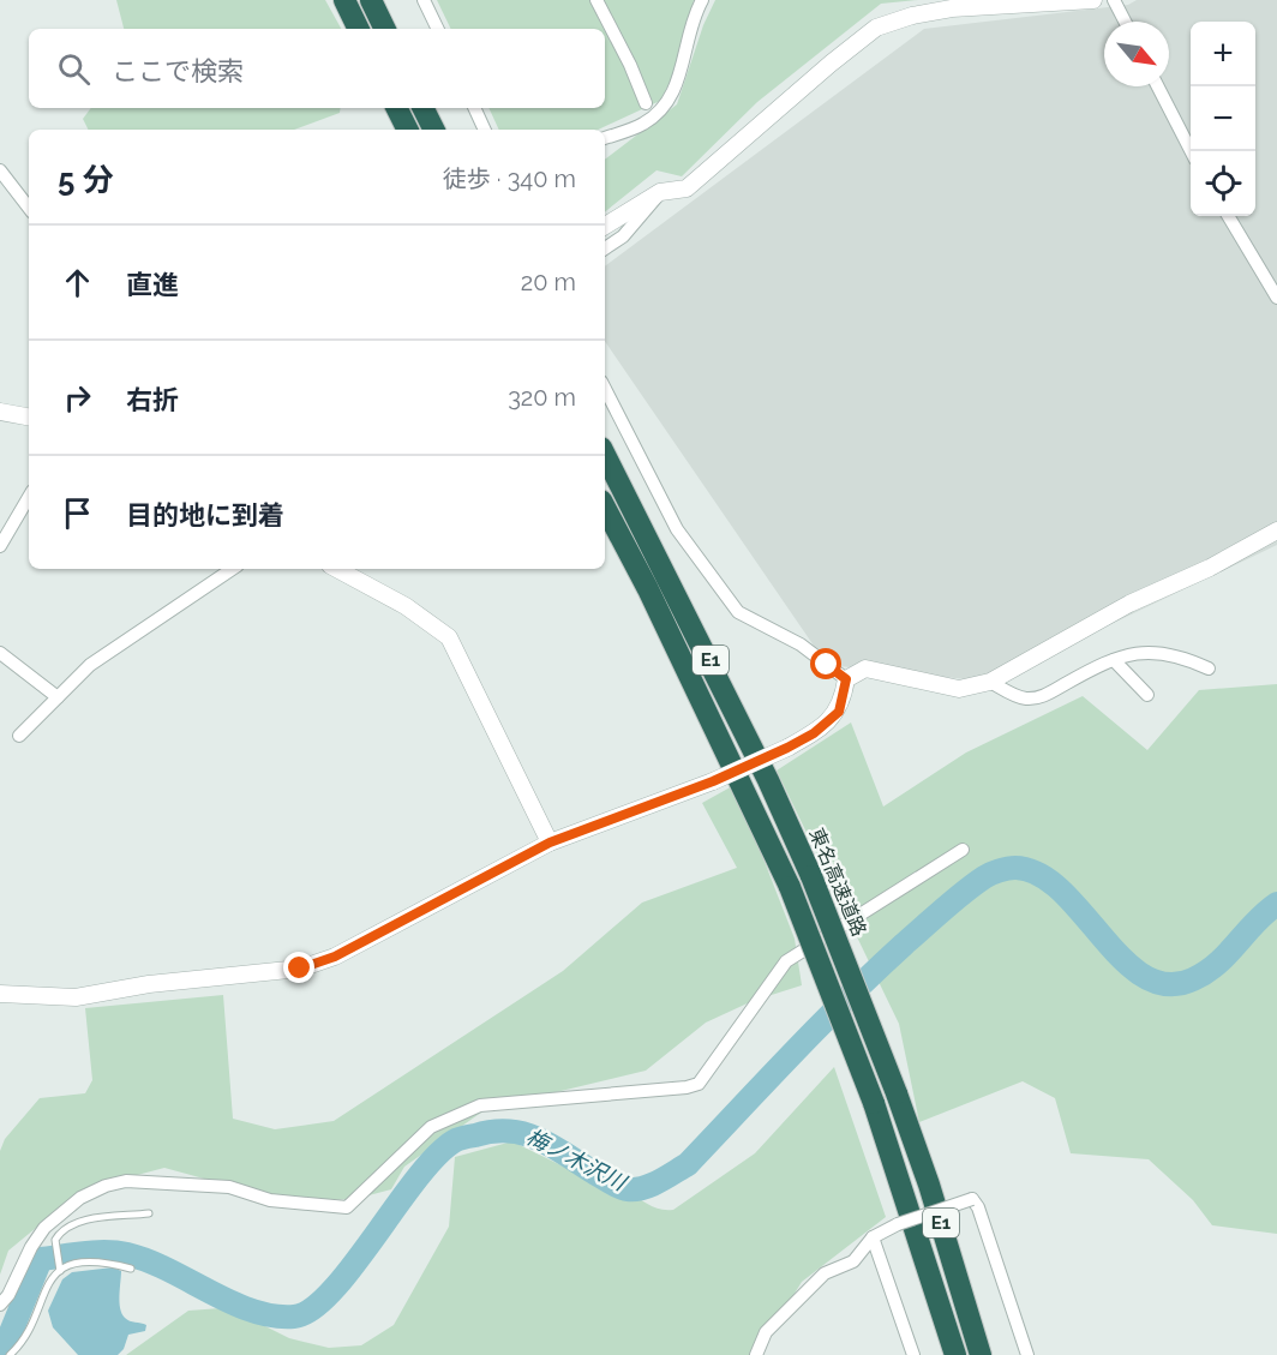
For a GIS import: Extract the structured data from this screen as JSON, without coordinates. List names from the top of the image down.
{
  "streets": {
    "highway": ["E1", "東名高速道路"]
  },
  "water": ["梅ノ木沢川"],
  "north": "bottom right",
  "page": {
    "map_buttons": ["+", "−"],
    "search": "ここで検索",
    "heading": ["5 分", "徒歩 · 340 m"],
    "list": [
      ["直進", "20 m"],
      ["右折", "320 m"],
      "目的地に到着"
    ]
  }
}
